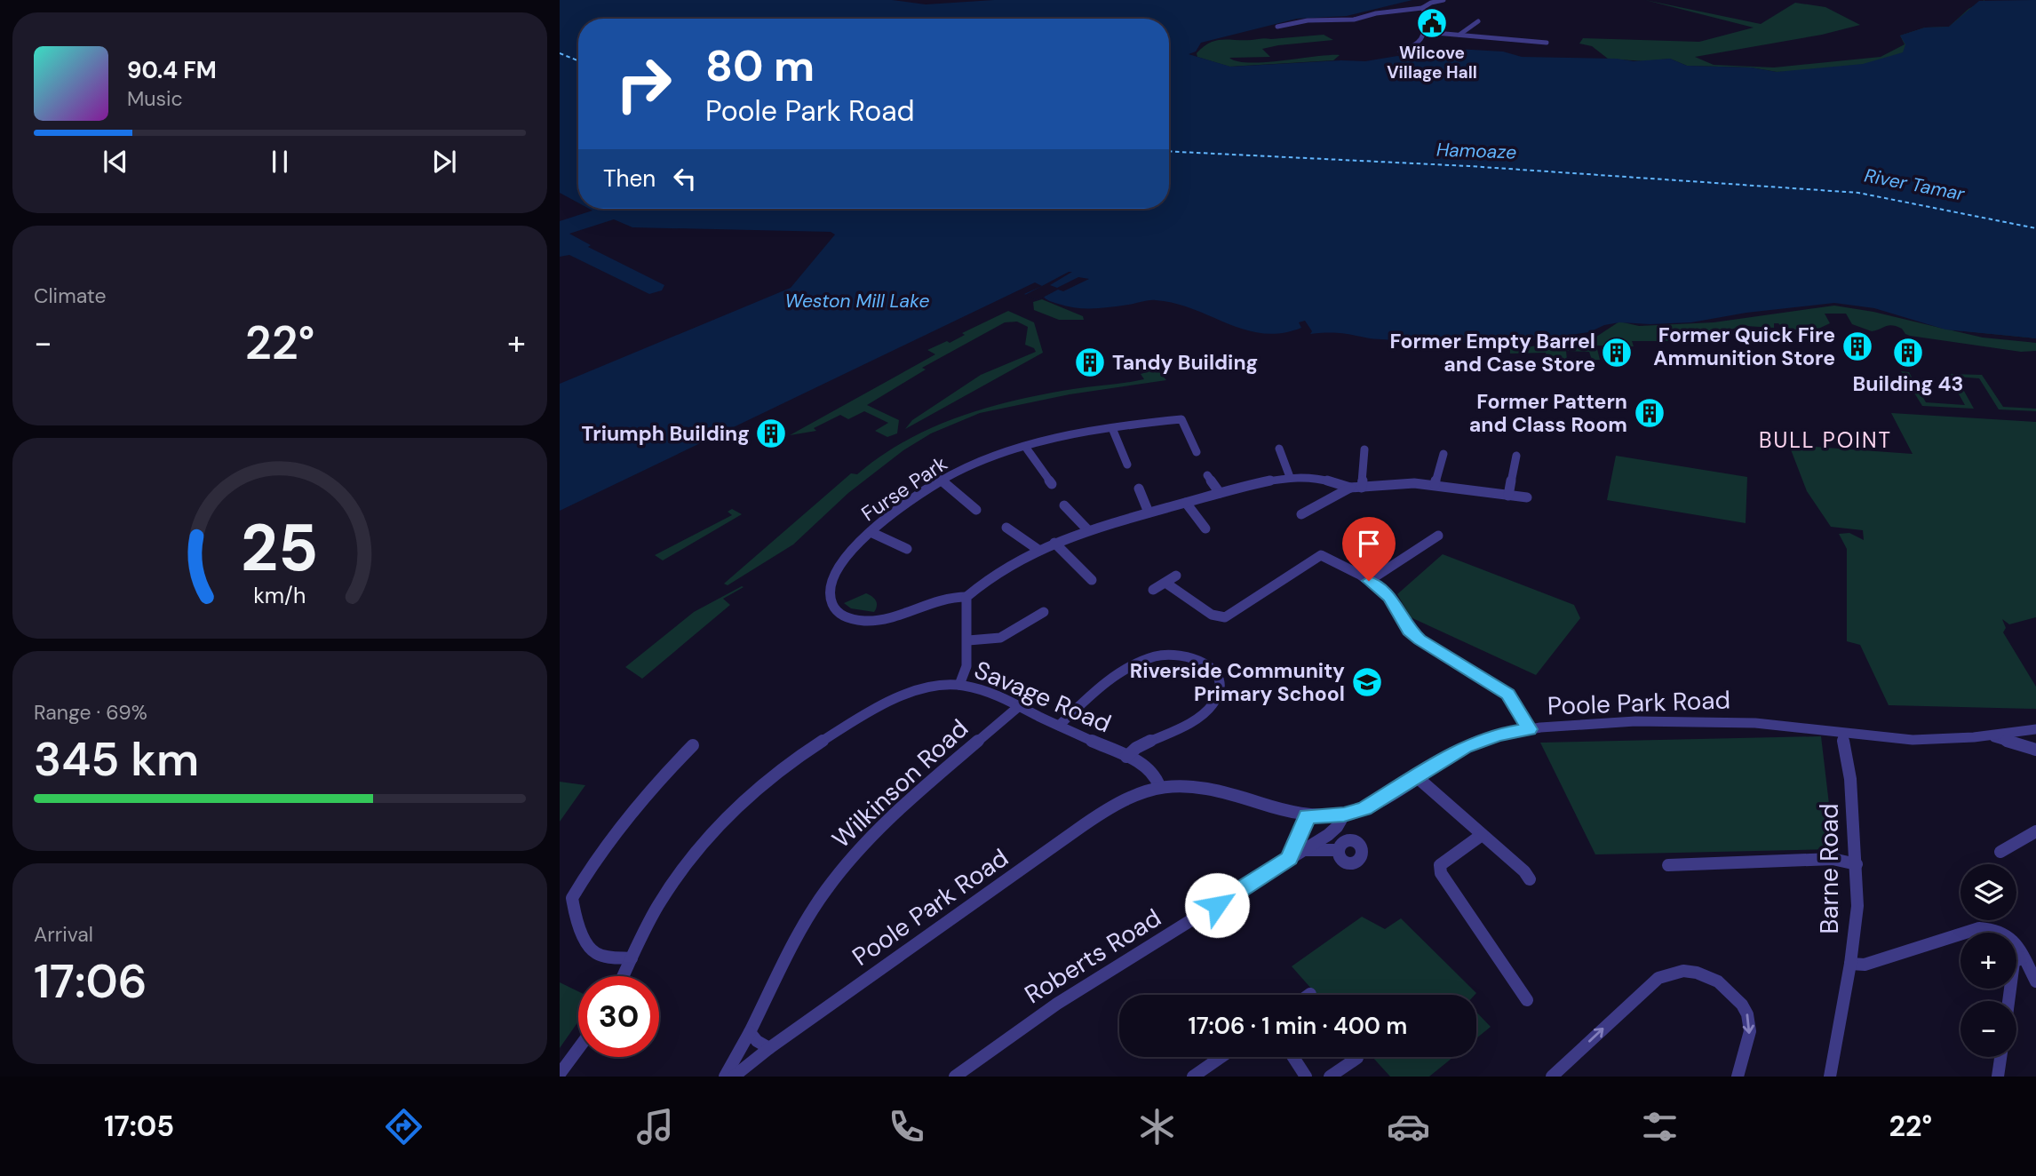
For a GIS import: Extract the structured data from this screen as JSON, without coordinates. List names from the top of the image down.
{
  "streets": {
    "street": [
      "Furse Park",
      "Savage Road",
      "Poole Park Road",
      "Wilkinson Road",
      "Barne Road",
      "Roberts Road"
    ]
  },
  "crossings": [
    ["Savage Road", "Poole Park Road"],
    ["Savage Road", "Wilkinson Road"],
    ["Poole Park Road", "Barne Road"],
    ["Poole Park Road", "Roberts Road"]
  ],
  "districts": ["BULL POINT"],
  "water": ["Hamoaze", "River Tamar", "Weston Mill Lake"],
  "places": {
    "public building": ["Wilcove Village Hall"],
    "building": [
      "Former Quick Fire Ammunition Store",
      "Former Empty Barrel and Case Store",
      "Building 43",
      "Tandy Building",
      "Former Pattern and Class Room",
      "Triumph Building"
    ],
    "school or university": ["Riverside Community Primary School"]
  },
  "page": {
    "turn": ["80 m", "Poole Park Road"],
    "song": ["90.4 FM", "Music"],
    "then": "Then",
    "tile": [
      "Climate",
      ["Range · 69%", "345 km"],
      ["Arrival", "17:06"]
    ],
    "heat": ["−", "22°", "+"],
    "map_buttons": ["+", "−"],
    "limit": "30",
    "trip": "17:06 · 1 min · 400 m",
    "tabs": ["17:05", "22°"],
    "gauge": ["25", "km/h"]
  }
}
